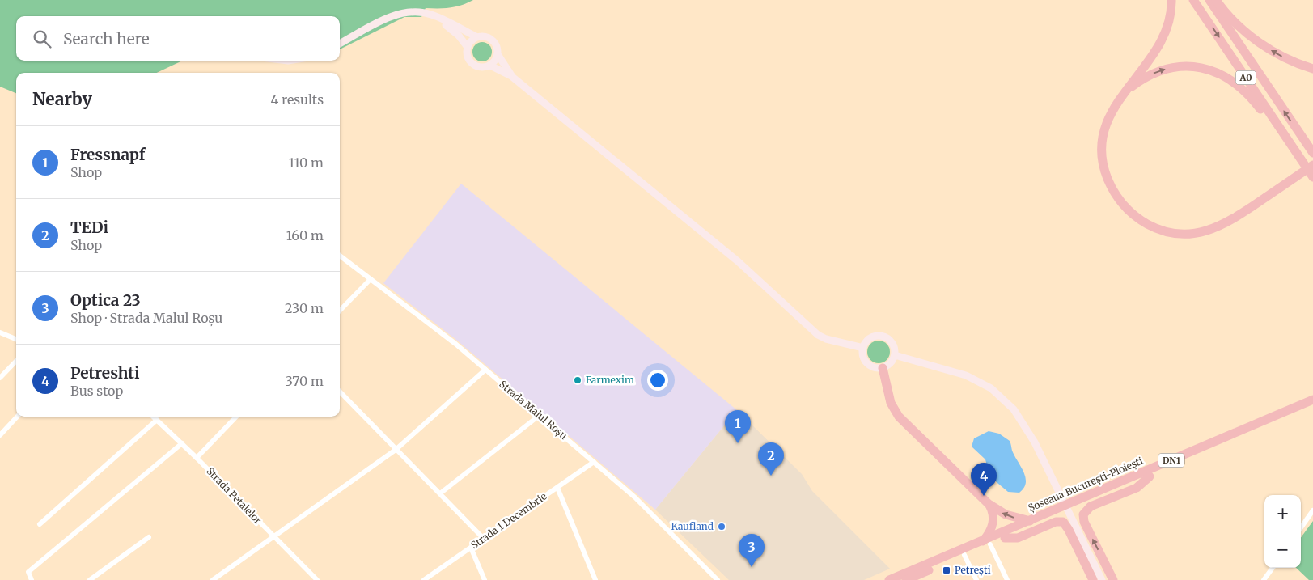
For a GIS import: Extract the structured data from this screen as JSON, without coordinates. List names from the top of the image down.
{
  "streets": {
    "highway": ["A0", "DN1", "Șoseaua București-Ploiești"],
    "street": ["Strada Malul Roșu", "Strada Petalelor", "Strada 1 Decembrie"]
  },
  "crossings": [
    ["Strada Malul Roșu", "Strada 1 Decembrie"]
  ],
  "places": {
    "other": ["Farmexim", "Kaufland"],
    "transit": ["Petrești"]
  },
  "page": {
    "search": "Search here",
    "heading": ["Nearby", "4 results"],
    "list": [
      {
        "mark": "1",
        "name": "Fressnapf",
        "note": "Shop",
        "value": "110 m"
      },
      {
        "mark": "2",
        "name": "TEDi",
        "note": "Shop",
        "value": "160 m"
      },
      {
        "mark": "3",
        "name": "Optica 23",
        "note": "Shop · Strada Malul Roșu",
        "value": "230 m"
      },
      {
        "mark": "4",
        "name": "Petreshti",
        "note": "Bus stop",
        "value": "370 m"
      }
    ],
    "pins": [
      "1",
      "2",
      "4",
      "3"
    ],
    "map_buttons": ["+", "−"]
  }
}
